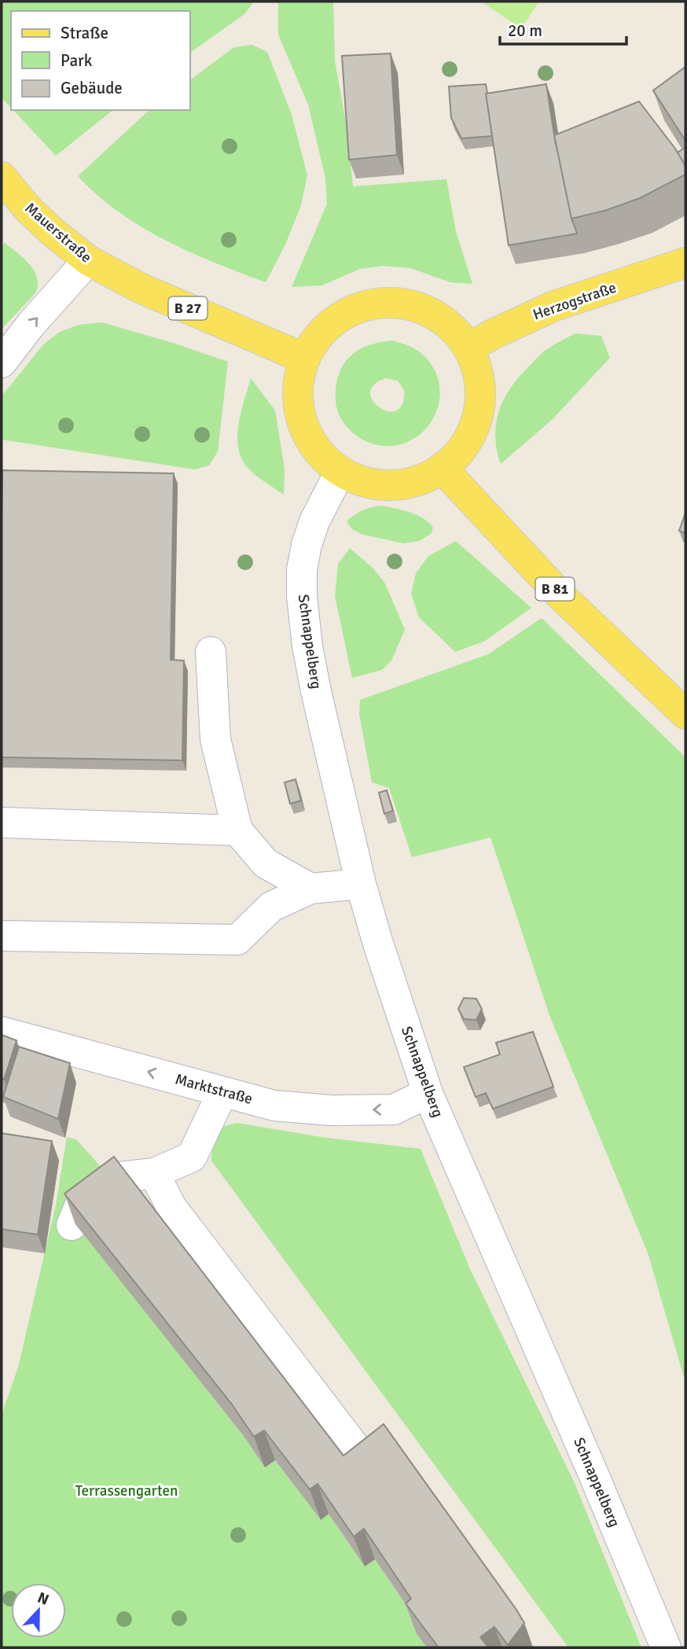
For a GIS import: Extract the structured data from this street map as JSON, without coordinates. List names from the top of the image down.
{
  "streets": {
    "main road": [
      "Mauerstraße",
      "Herzogstraße",
      "B 27",
      "B 81"
    ],
    "street": ["Schnappelberg", "Marktstraße"]
  },
  "crossings": [
    ["Mauerstraße", "Herzogstraße"],
    ["Mauerstraße", "B 81"],
    ["Mauerstraße", "Schnappelberg"],
    ["Herzogstraße", "B 81"],
    ["Herzogstraße", "Schnappelberg"],
    ["B 81", "Schnappelberg"],
    ["Schnappelberg", "Marktstraße"]
  ],
  "parks": ["Terrassengarten"],
  "legend": ["Straße", "Park", "Gebäude"],
  "scale_bar": "20 m",
  "north": "top"
}
